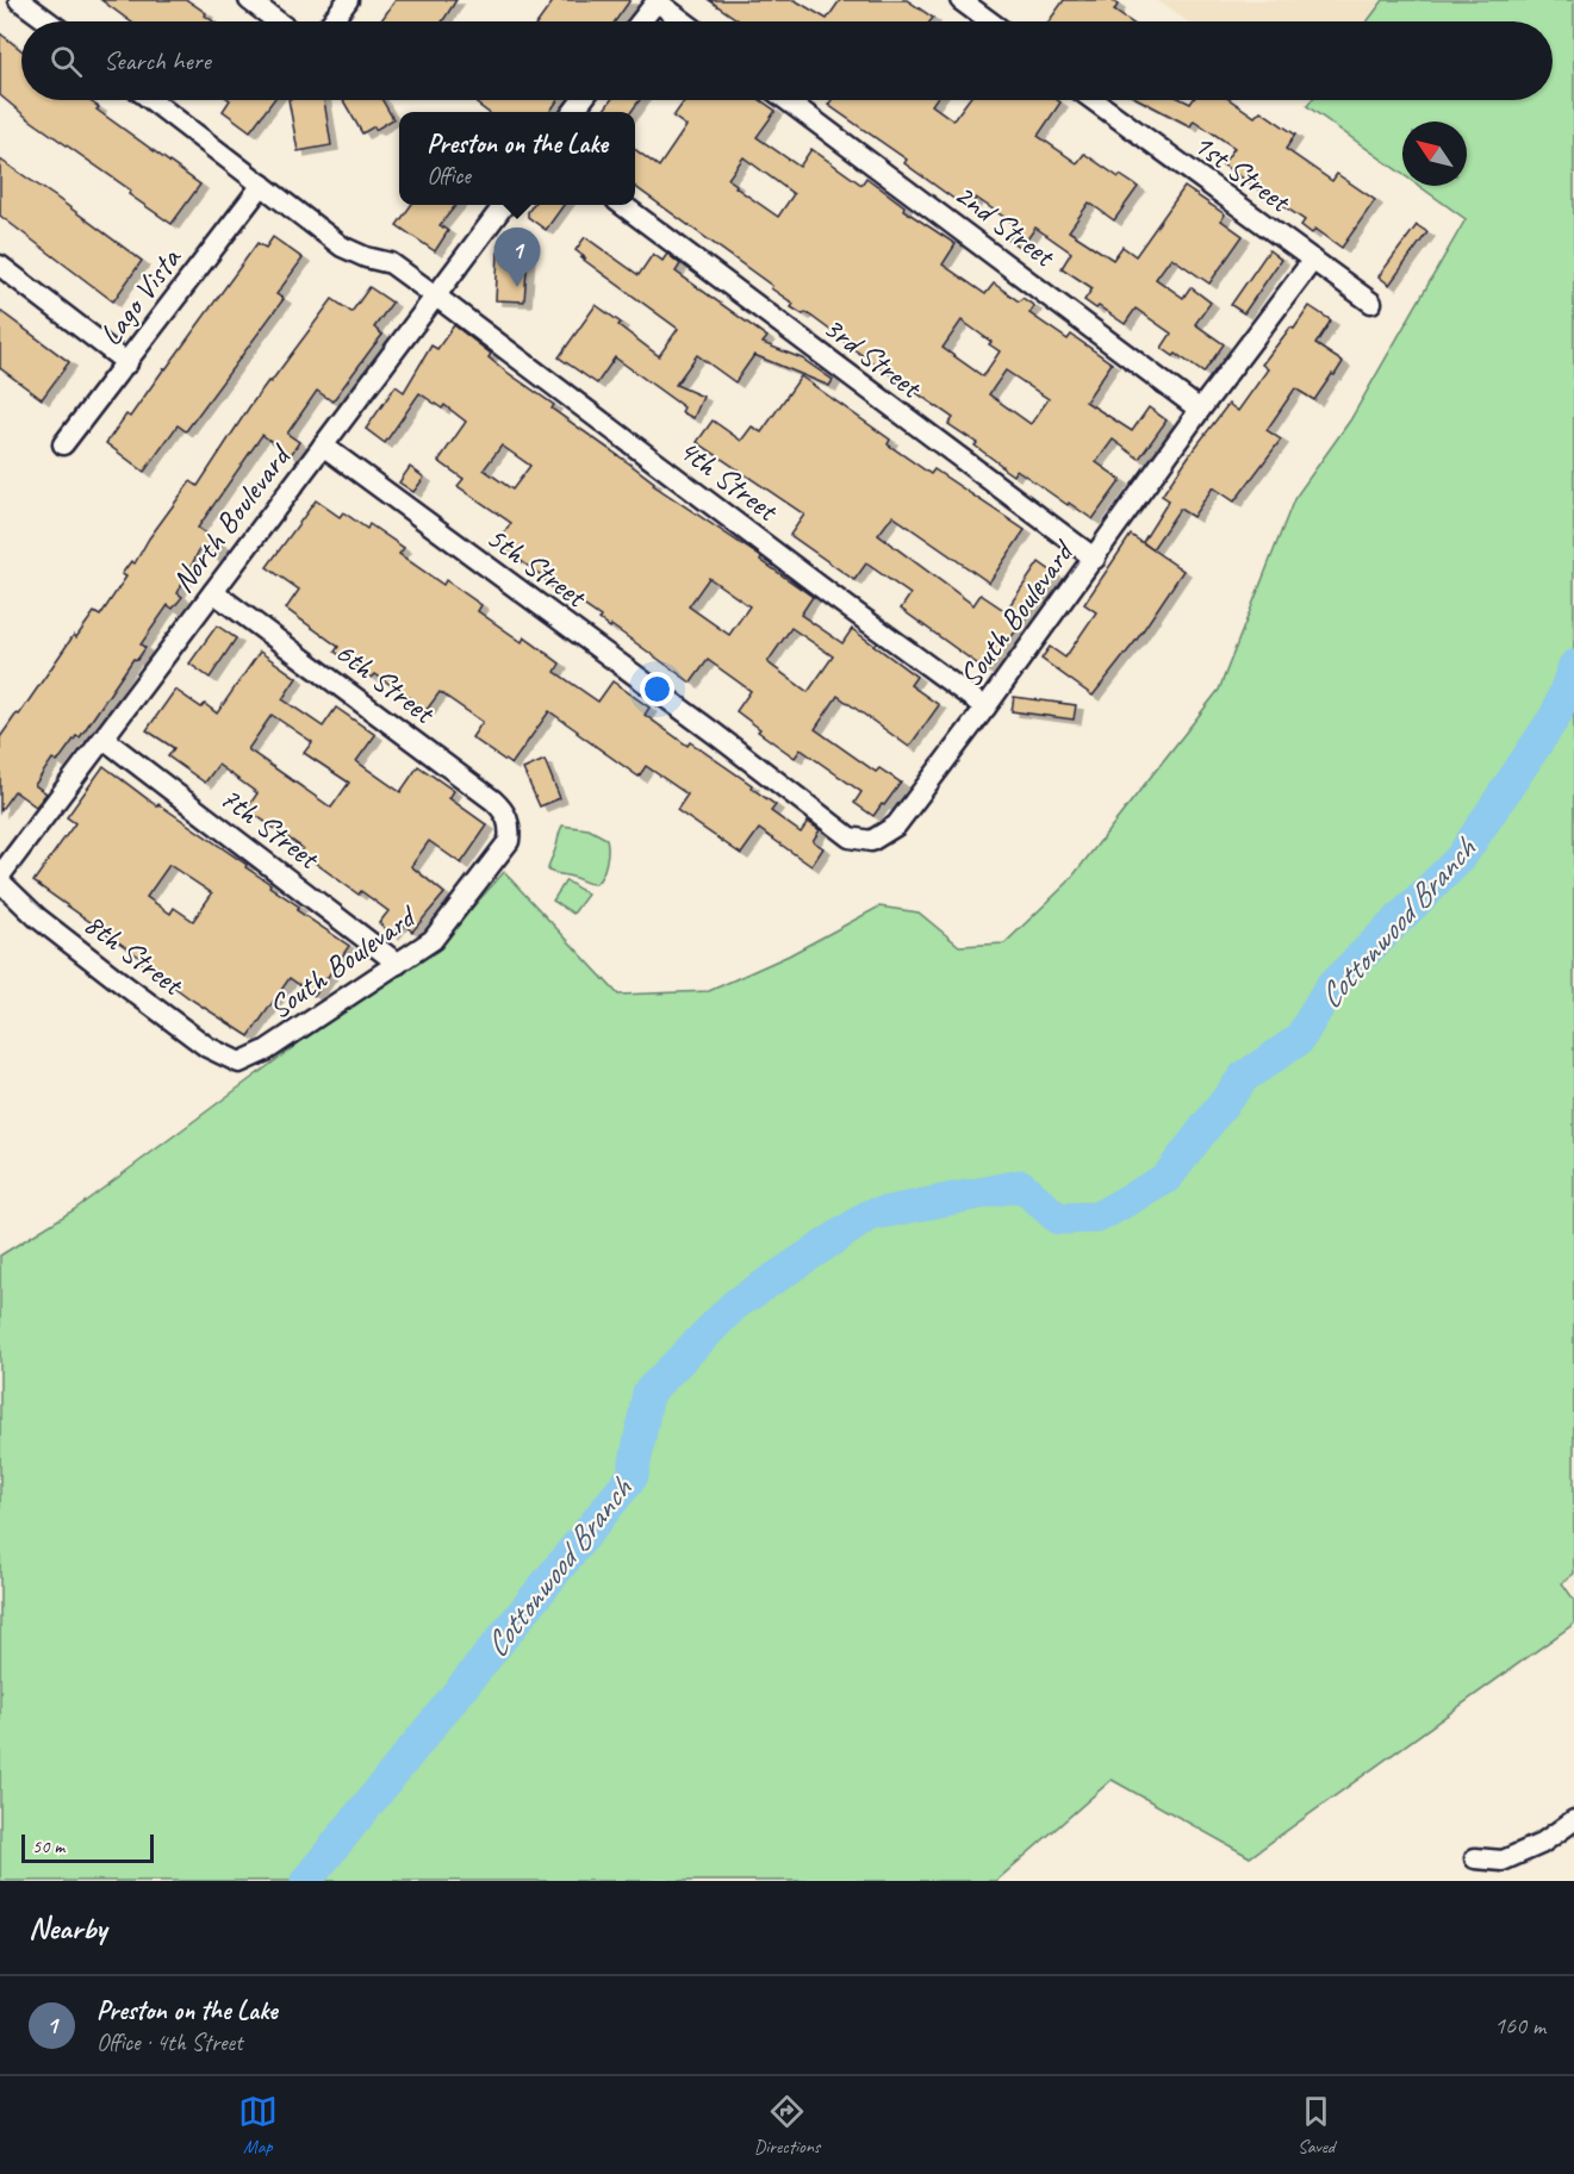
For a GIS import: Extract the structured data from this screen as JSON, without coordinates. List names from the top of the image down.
{
  "streets": {
    "street": [
      "1st Street",
      "2nd Street",
      "Lago Vista",
      "3rd Street",
      "4th Street",
      "North Boulevard",
      "5th Street",
      "South Boulevard",
      "6th Street",
      "7th Street",
      "8th Street"
    ]
  },
  "crossings": [
    ["1st Street", "South Boulevard"],
    ["2nd Street", "South Boulevard"],
    ["Lago Vista", "4th Street"],
    ["3rd Street", "South Boulevard"],
    ["4th Street", "North Boulevard"],
    ["4th Street", "South Boulevard"],
    ["North Boulevard", "5th Street"],
    ["North Boulevard", "6th Street"],
    ["North Boulevard", "7th Street"],
    ["North Boulevard", "8th Street"],
    ["5th Street", "South Boulevard"],
    ["South Boulevard", "6th Street"],
    ["South Boulevard", "7th Street"],
    ["South Boulevard", "8th Street"]
  ],
  "water": ["Cottonwood Branch"],
  "scale_bar": "50 m",
  "north": "top left",
  "page": {
    "search": "Search here",
    "popup": ["Preston on the Lake", "Office"],
    "pins": "1",
    "scale": "50 m",
    "heading": "Nearby",
    "list": [
      {
        "mark": "1",
        "name": "Preston on the Lake",
        "note": "Office · 4th Street",
        "value": "160 m"
      }
    ],
    "nav": ["Map", "Directions", "Saved"]
  }
}
